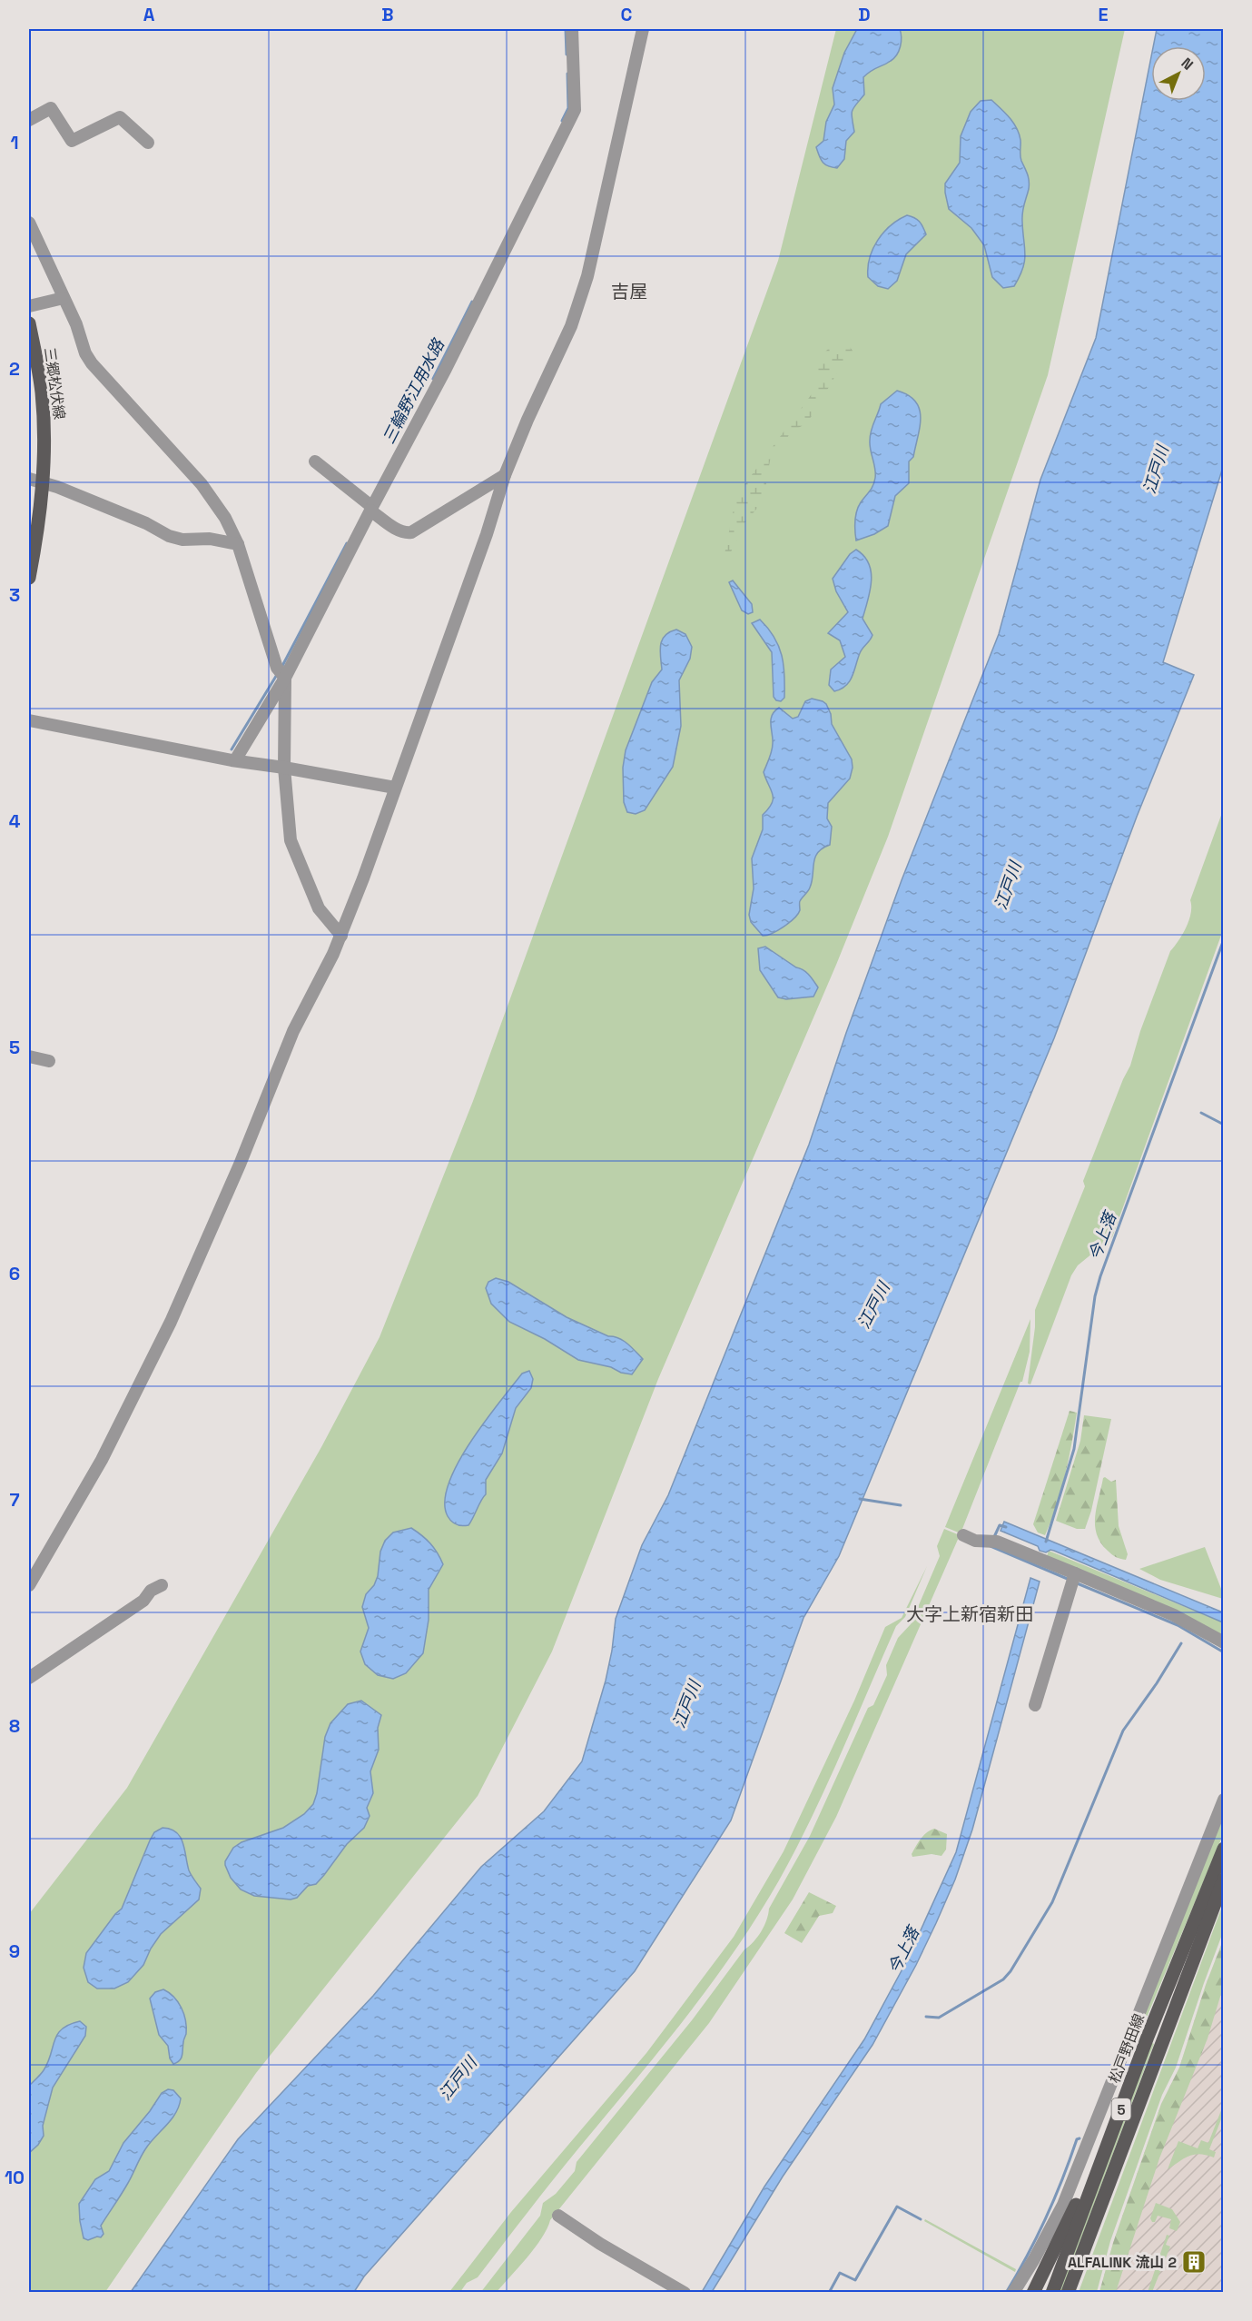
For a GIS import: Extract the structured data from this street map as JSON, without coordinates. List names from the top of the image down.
{
  "streets": {
    "main road": ["三郷松伏線", "松戸野田線", "5"]
  },
  "districts": ["吉屋", "大字上新宿新田"],
  "water": ["三輪野江用水路", "江戸川", "今上落"],
  "places": {
    "building": ["ALFALINK 流山 2"]
  },
  "north": "top right",
  "grid": {
    "columns": [
      "A",
      "B",
      "C",
      "D",
      "E"
    ],
    "rows": [
      "1",
      "2",
      "3",
      "4",
      "5",
      "6",
      "7",
      "8",
      "9",
      "10"
    ]
  }
}
